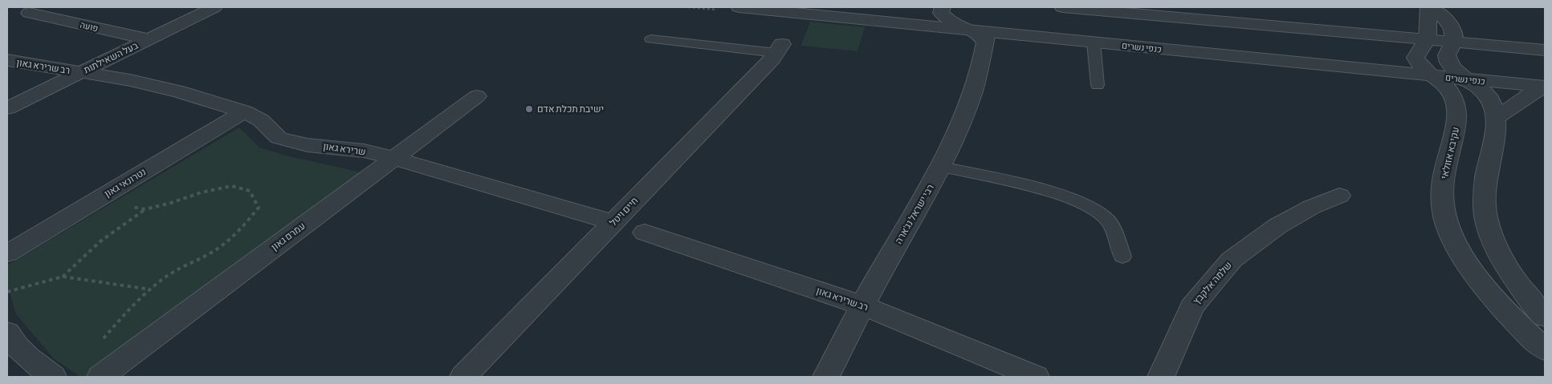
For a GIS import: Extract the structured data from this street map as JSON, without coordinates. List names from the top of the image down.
{
  "streets": {
    "street": [
      "פועה",
      "כנפי נשרים",
      "בעל השאילתות",
      "רב שרירא גאון",
      "שרירא גאון",
      "עקיבא אזולאי",
      "נטרונאי גאון",
      "חיים ויטל",
      "רבי ישראל נג'ארה",
      "עמרם גאון",
      "שלמה אלקבץ"
    ]
  },
  "crossings": [
    ["פועה", "בעל השאילתות"],
    ["כנפי נשרים", "עקיבא אזולאי"],
    ["כנפי נשרים", "רבי ישראל נג'ארה"],
    ["בעל השאילתות", "רב שרירא גאון"],
    ["בעל השאילתות", "שרירא גאון"],
    ["רב שרירא גאון", "שרירא גאון"],
    ["רב שרירא גאון", "רבי ישראל נג'ארה"],
    ["שרירא גאון", "נטרונאי גאון"],
    ["שרירא גאון", "חיים ויטל"],
    ["שרירא גאון", "עמרם גאון"]
  ],
  "places": ["ישיבת תכלת אדם"]
}
